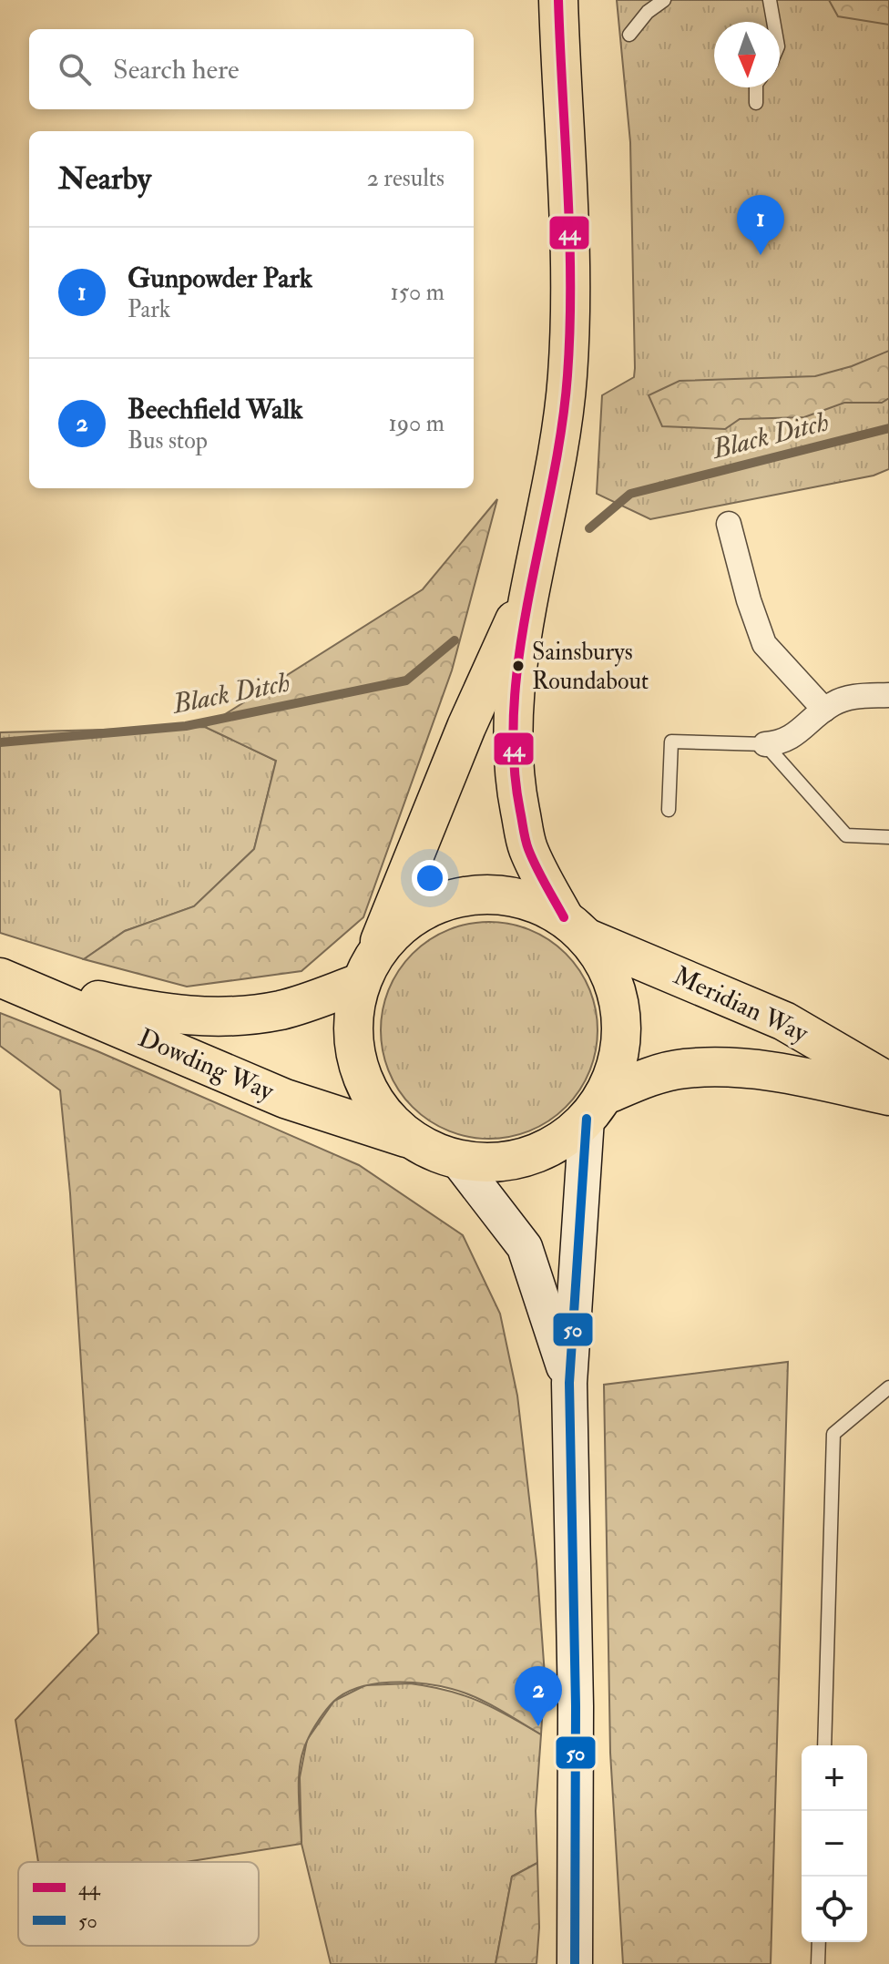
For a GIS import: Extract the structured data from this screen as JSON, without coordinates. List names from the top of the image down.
{
  "streets": {
    "main road": ["Meridian Way", "Dowding Way"]
  },
  "crossings": [
    ["Meridian Way", "Dowding Way"]
  ],
  "water": ["Black Ditch"],
  "places": ["Sainsburys Roundabout"],
  "lines": ["transit line 44", "transit line 50"],
  "legend": ["44", "50"],
  "north": "bottom",
  "page": {
    "search": "Search here",
    "heading": ["Nearby", "2 results"],
    "pins": ["1", "2"],
    "list": [
      {
        "mark": "1",
        "name": "Gunpowder Park",
        "note": "Park",
        "value": "150 m"
      },
      {
        "mark": "2",
        "name": "Beechfield Walk",
        "note": "Bus stop",
        "value": "190 m"
      }
    ],
    "map_buttons": ["+", "−"]
  }
}
